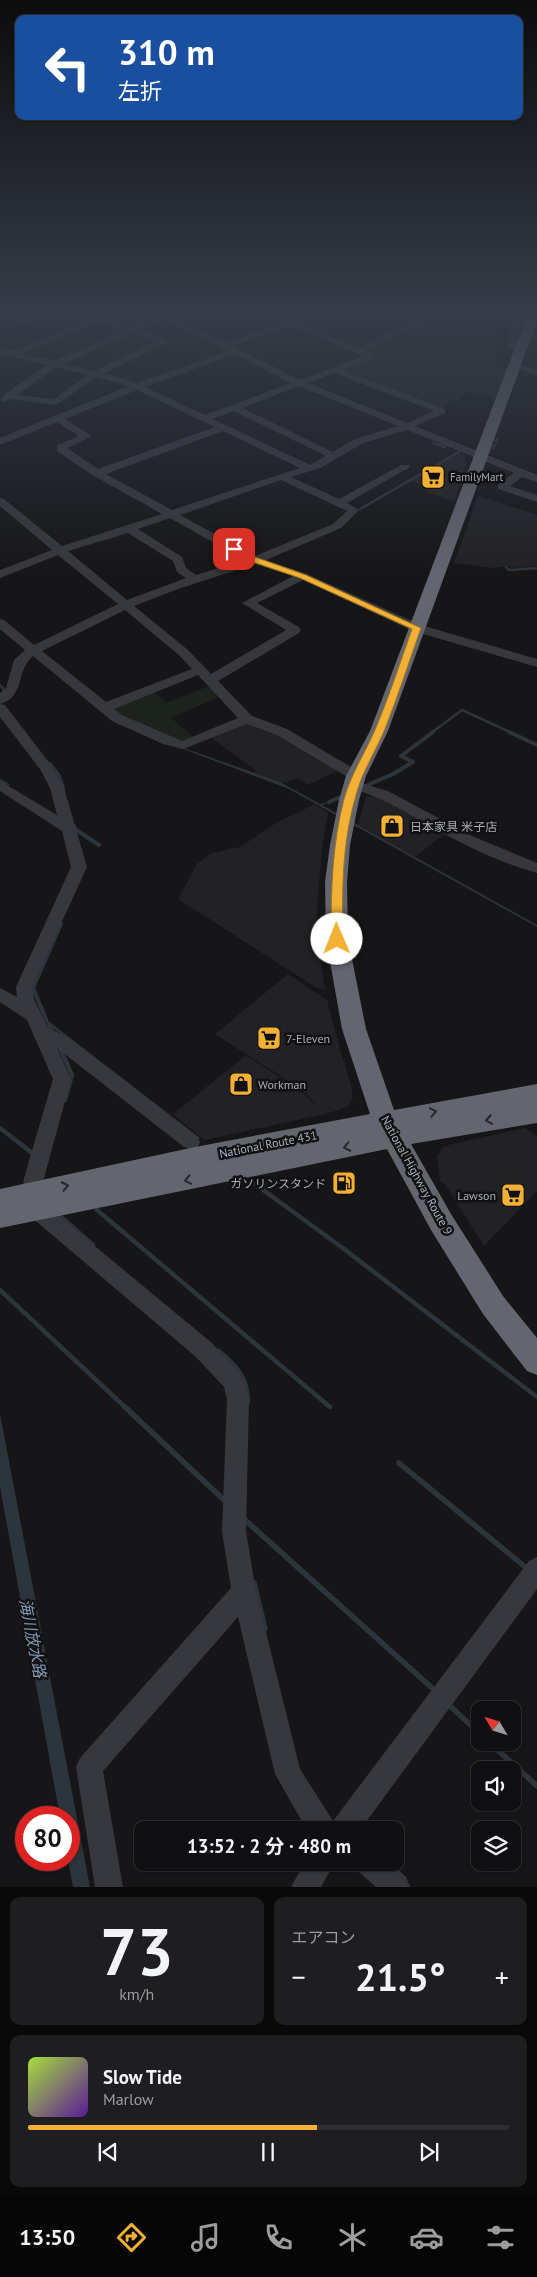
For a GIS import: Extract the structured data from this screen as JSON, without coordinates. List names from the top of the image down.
{
  "streets": {
    "highway": ["National Route 431", "National Highway Route 9"]
  },
  "crossings": [
    ["National Route 431", "National Highway Route 9"]
  ],
  "water": ["海川放水路"],
  "places": {
    "supermarket": ["FamilyMart", "7-Eleven", "Lawson"],
    "shop": ["日本家具 米子店", "Workman"],
    "fuel station": ["ガソリンスタンド"]
  },
  "north": "top left",
  "page": {
    "turn": ["310 m", "左折"],
    "limit": "80",
    "trip": "13:52 · 2 分 · 480 m",
    "tile": [
      ["73", "km/h"],
      "エアコン"
    ],
    "heat": ["−", "21.5°", "+"],
    "song": ["Slow Tide", "Marlow"],
    "tabs": "13:50"
  }
}
